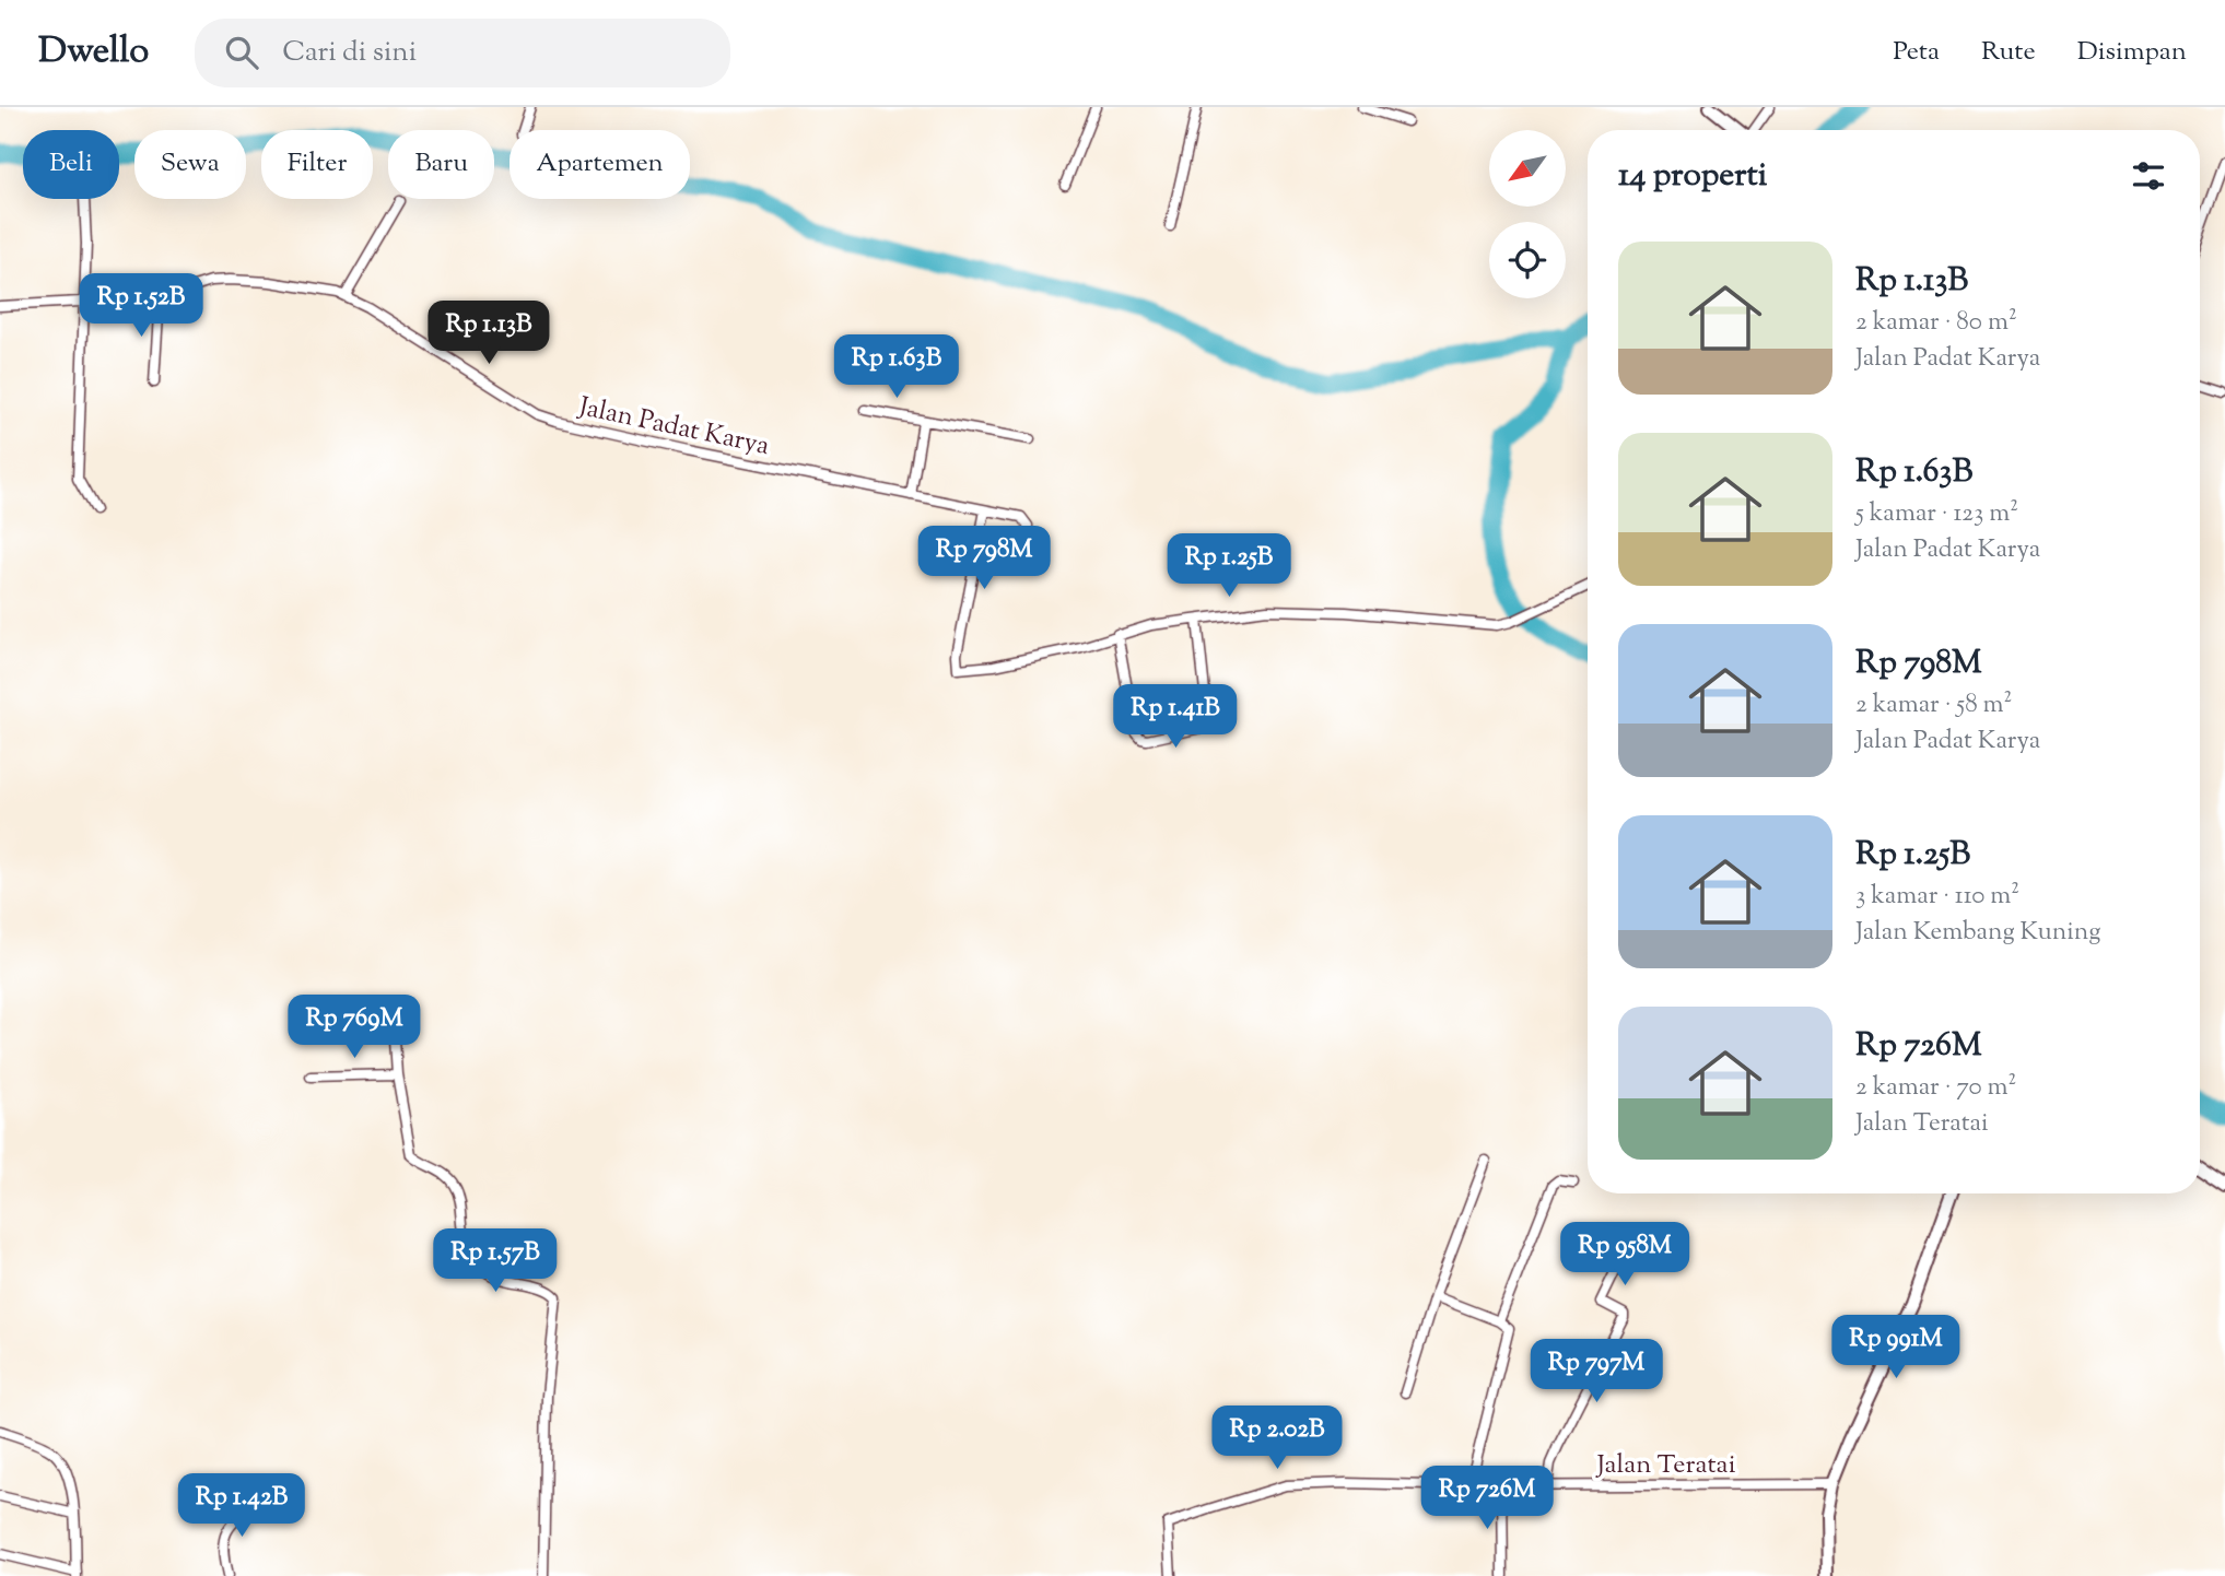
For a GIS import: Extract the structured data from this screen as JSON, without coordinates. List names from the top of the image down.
{
  "streets": {
    "street": ["Jalan Padat Karya", "Jalan Teratai"]
  },
  "north": "bottom left",
  "page": {
    "header": "Dwello",
    "search": "Cari di sini",
    "nav": ["Peta", "Rute", "Disimpan"],
    "chip": [
      "Beli",
      "Sewa",
      "Filter",
      "Baru",
      "Apartemen"
    ],
    "heading": "14 properti",
    "list": [
      {
        "name": "Rp 1.13B",
        "note": "2 kamar · 80 m² · Jalan Padat Karya"
      },
      {
        "name": "Rp 1.63B",
        "note": "5 kamar · 123 m² · Jalan Padat Karya"
      },
      {
        "name": "Rp 798M",
        "note": "2 kamar · 58 m² · Jalan Padat Karya"
      },
      {
        "name": "Rp 1.25B",
        "note": "3 kamar · 110 m² · Jalan Kembang Kuning"
      },
      {
        "name": "Rp 726M",
        "note": "2 kamar · 70 m² · Jalan Teratai"
      }
    ],
    "price": [
      "Rp 1.52B",
      "Rp 1.13B",
      "Rp 1.63B",
      "Rp 798M",
      "Rp 1.25B",
      "Rp 1.41B",
      "Rp 769M",
      "Rp 958M",
      "Rp 1.57B",
      "Rp 991M",
      "Rp 797M",
      "Rp 2.02B",
      "Rp 726M",
      "Rp 1.42B"
    ]
  }
}
